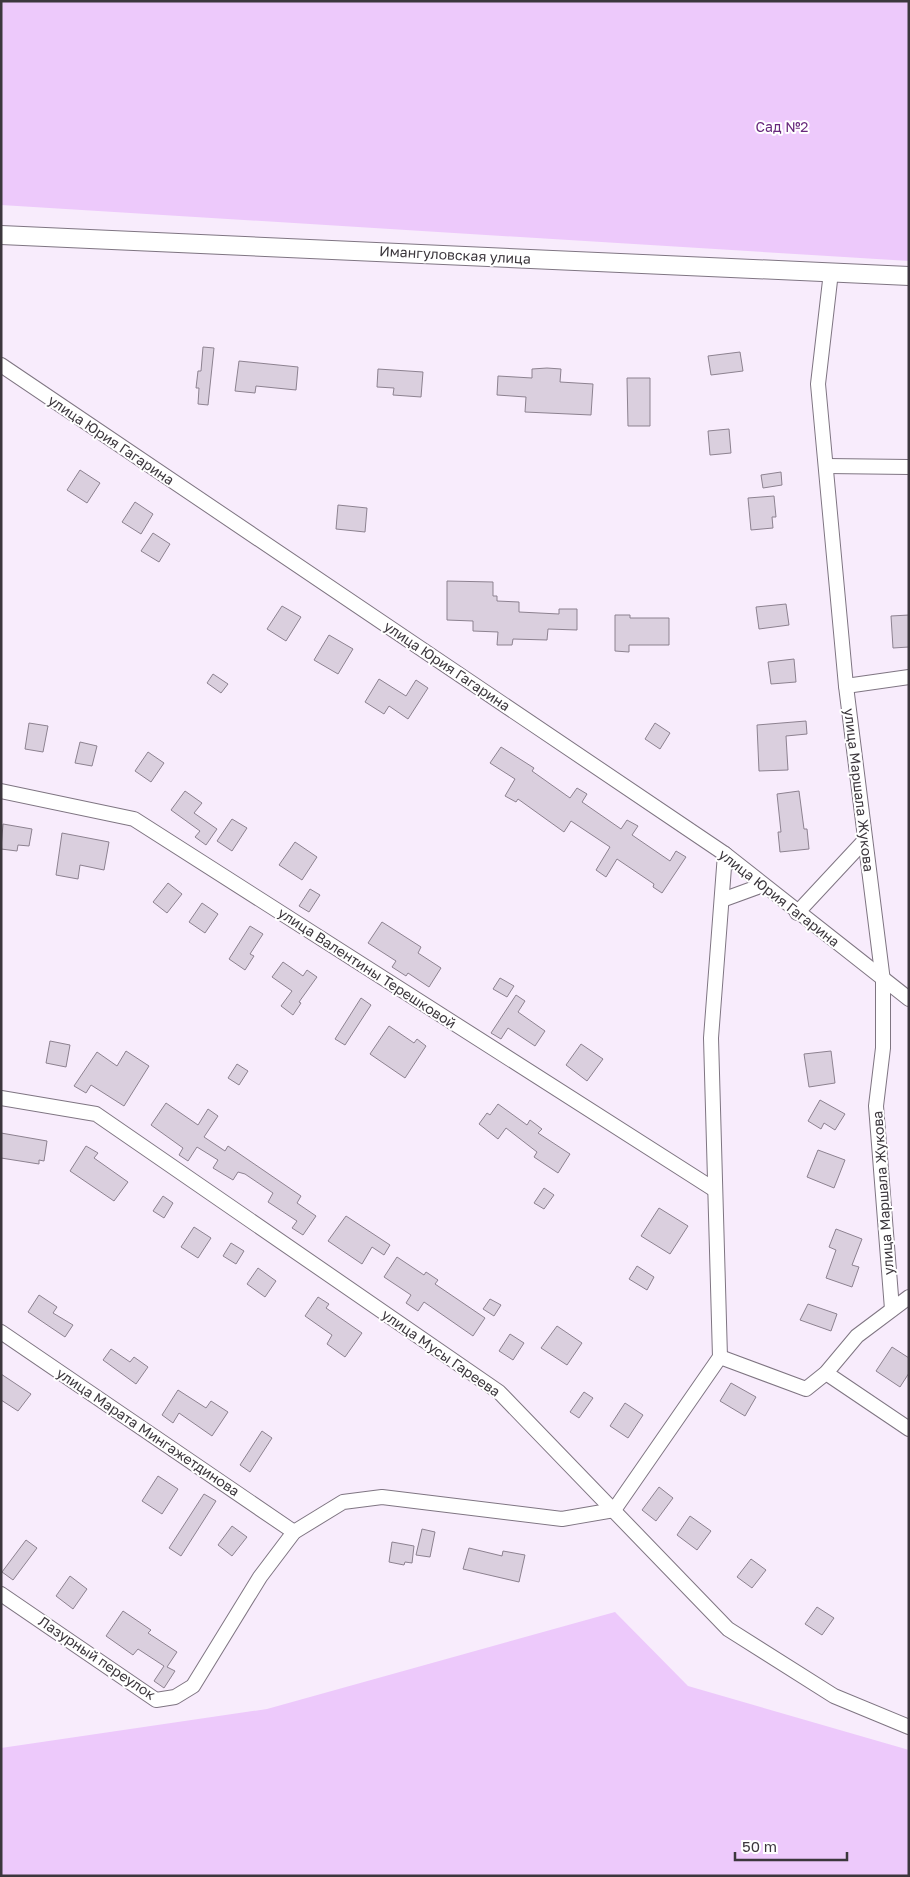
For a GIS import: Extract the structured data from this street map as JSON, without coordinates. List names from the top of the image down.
{
  "streets": {
    "street": [
      "Имангуловская улица",
      "улица Юрия Гагарина",
      "улица Маршала Жукова",
      "улица Валентины Терешковой",
      "улица Мусы Гареева",
      "улица Марата Мингажетдинова",
      "Лазурный переулок"
    ]
  },
  "crossings": [
    ["Имангуловская улица", "улица Маршала Жукова"],
    ["улица Юрия Гагарина", "улица Маршала Жукова"],
    ["улица Марата Мингажетдинова", "Лазурный переулок"]
  ],
  "parks": ["Сад №2"],
  "scale_bar": "50 m"
}
